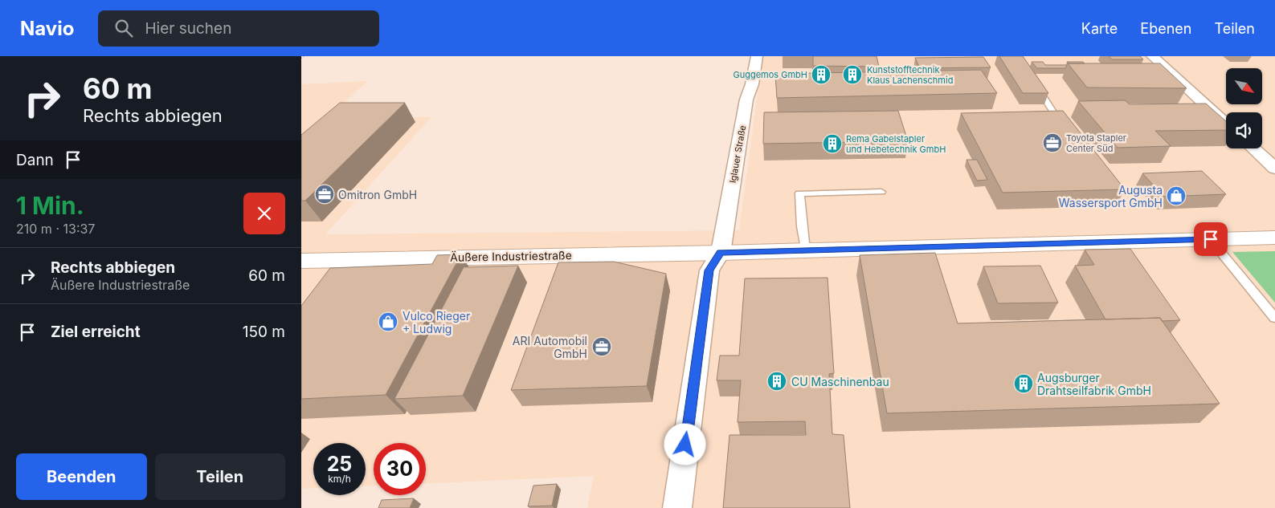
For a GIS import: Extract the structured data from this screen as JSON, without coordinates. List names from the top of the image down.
{
  "streets": {
    "street": ["Iglauer Straße", "Äußere Industriestraße"]
  },
  "crossings": [
    ["Iglauer Straße", "Äußere Industriestraße"]
  ],
  "places": {
    "building": [
      "Guggemos GmbH",
      "Kunststofftechnik Klaus Lachenschmid",
      "Rema Gabelstapler und Hebetechnik GmbH",
      "CU Maschinenbau",
      "Augsburger Drahtseilfabrik GmbH"
    ],
    "office": ["Toyota Stapler Center Süd", "Omitron GmbH", "ARI Automobil GmbH"],
    "shop": ["Augusta Wassersport GmbH", "Vulco Rieger + Ludwig"]
  },
  "north": "bottom right",
  "page": {
    "header": "Navio",
    "search": "Hier suchen",
    "nav": ["Karte", "Ebenen", "Teilen"],
    "turn": ["60 m", "Rechts abbiegen"],
    "then": "Dann",
    "heading": ["1 Min.", "210 m · 13:37"],
    "list": [
      {
        "name": "Rechts abbiegen",
        "note": "Äußere Industriestraße",
        "value": "60 m"
      },
      {
        "name": "Ziel erreicht",
        "value": "150 m"
      }
    ],
    "speed": "25 km/h",
    "limit": "30",
    "buttons": ["Beenden", "Teilen"]
  }
}
